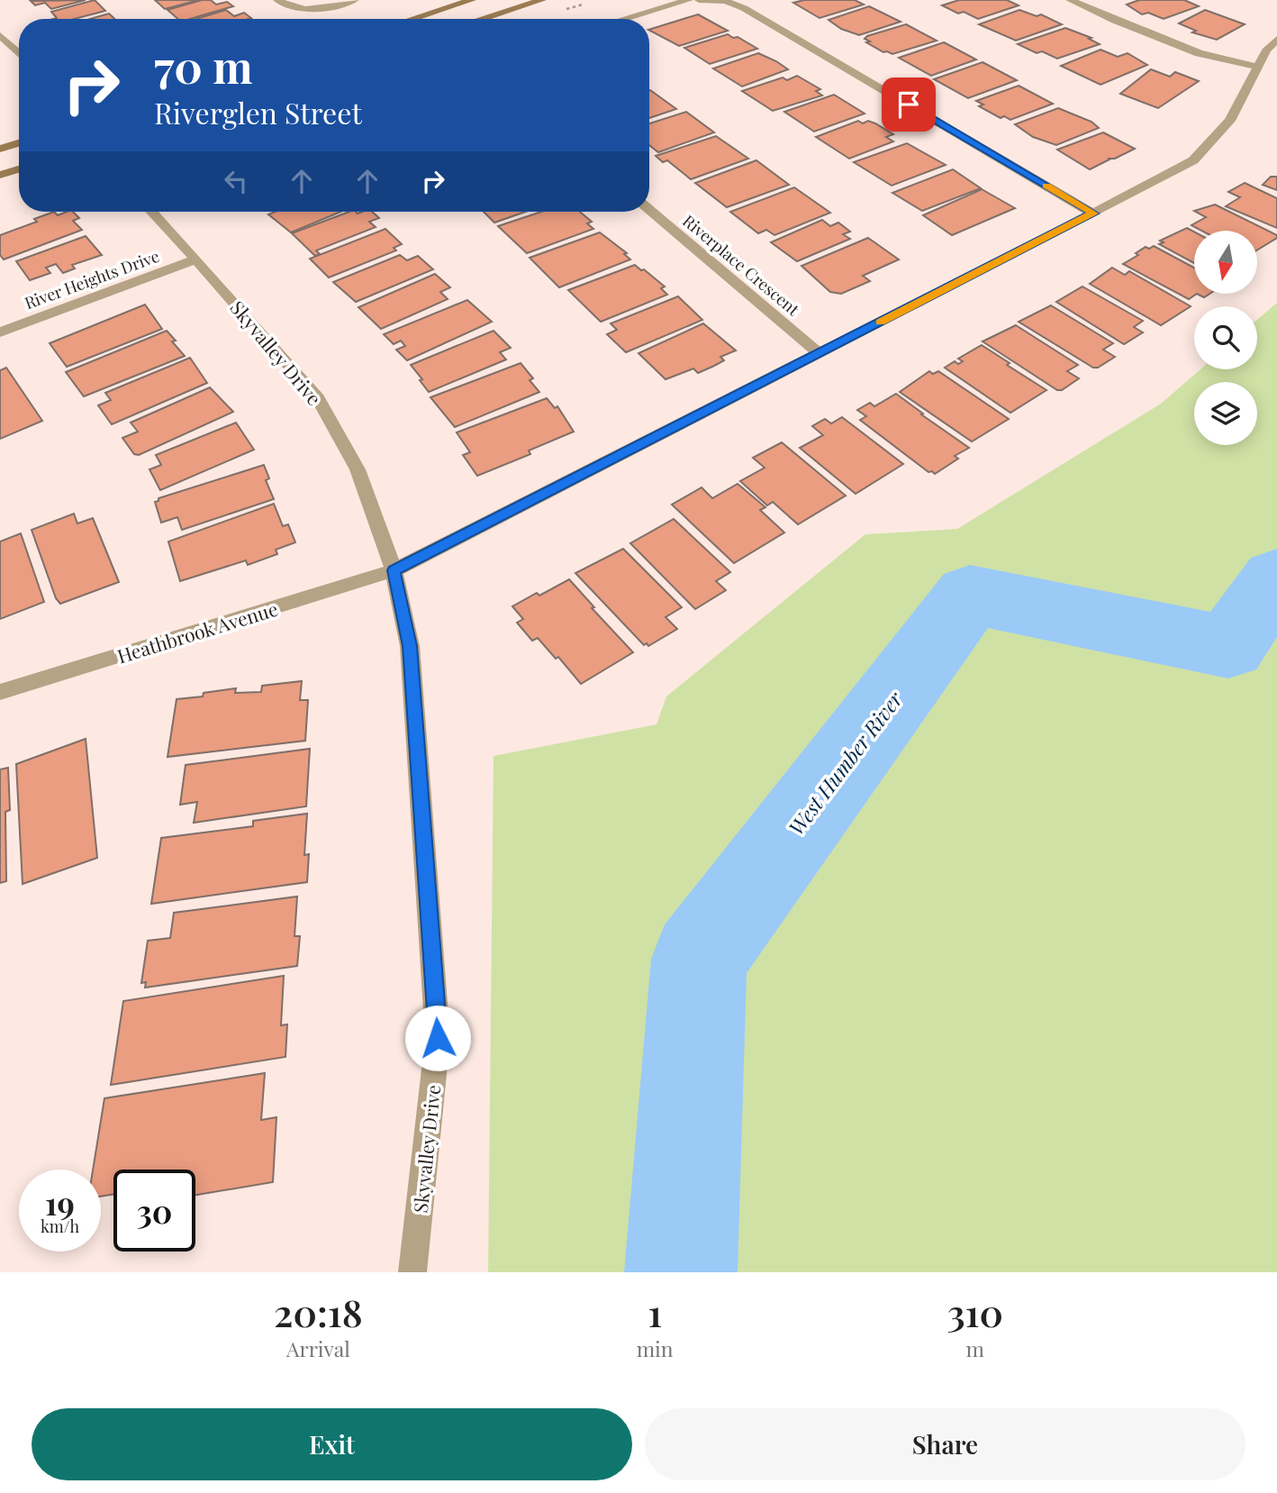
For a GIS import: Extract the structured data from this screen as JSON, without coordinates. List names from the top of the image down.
{
  "streets": {
    "street": [
      "Riverplace Crescent",
      "River Heights Drive",
      "Skyvalley Drive",
      "Heathbrook Avenue"
    ]
  },
  "crossings": [
    ["Riverplace Crescent", "Heathbrook Avenue"],
    ["River Heights Drive", "Skyvalley Drive"],
    ["Skyvalley Drive", "Heathbrook Avenue"]
  ],
  "water": ["West Humber River"],
  "north": "bottom",
  "page": {
    "turn": ["70 m", "Riverglen Street"],
    "speed": "19 km/h",
    "limit": "30",
    "eta": [
      "20:18",
      "Arrival",
      "1",
      "min",
      "310",
      "m"
    ],
    "buttons": ["Exit", "Share"]
  }
}
